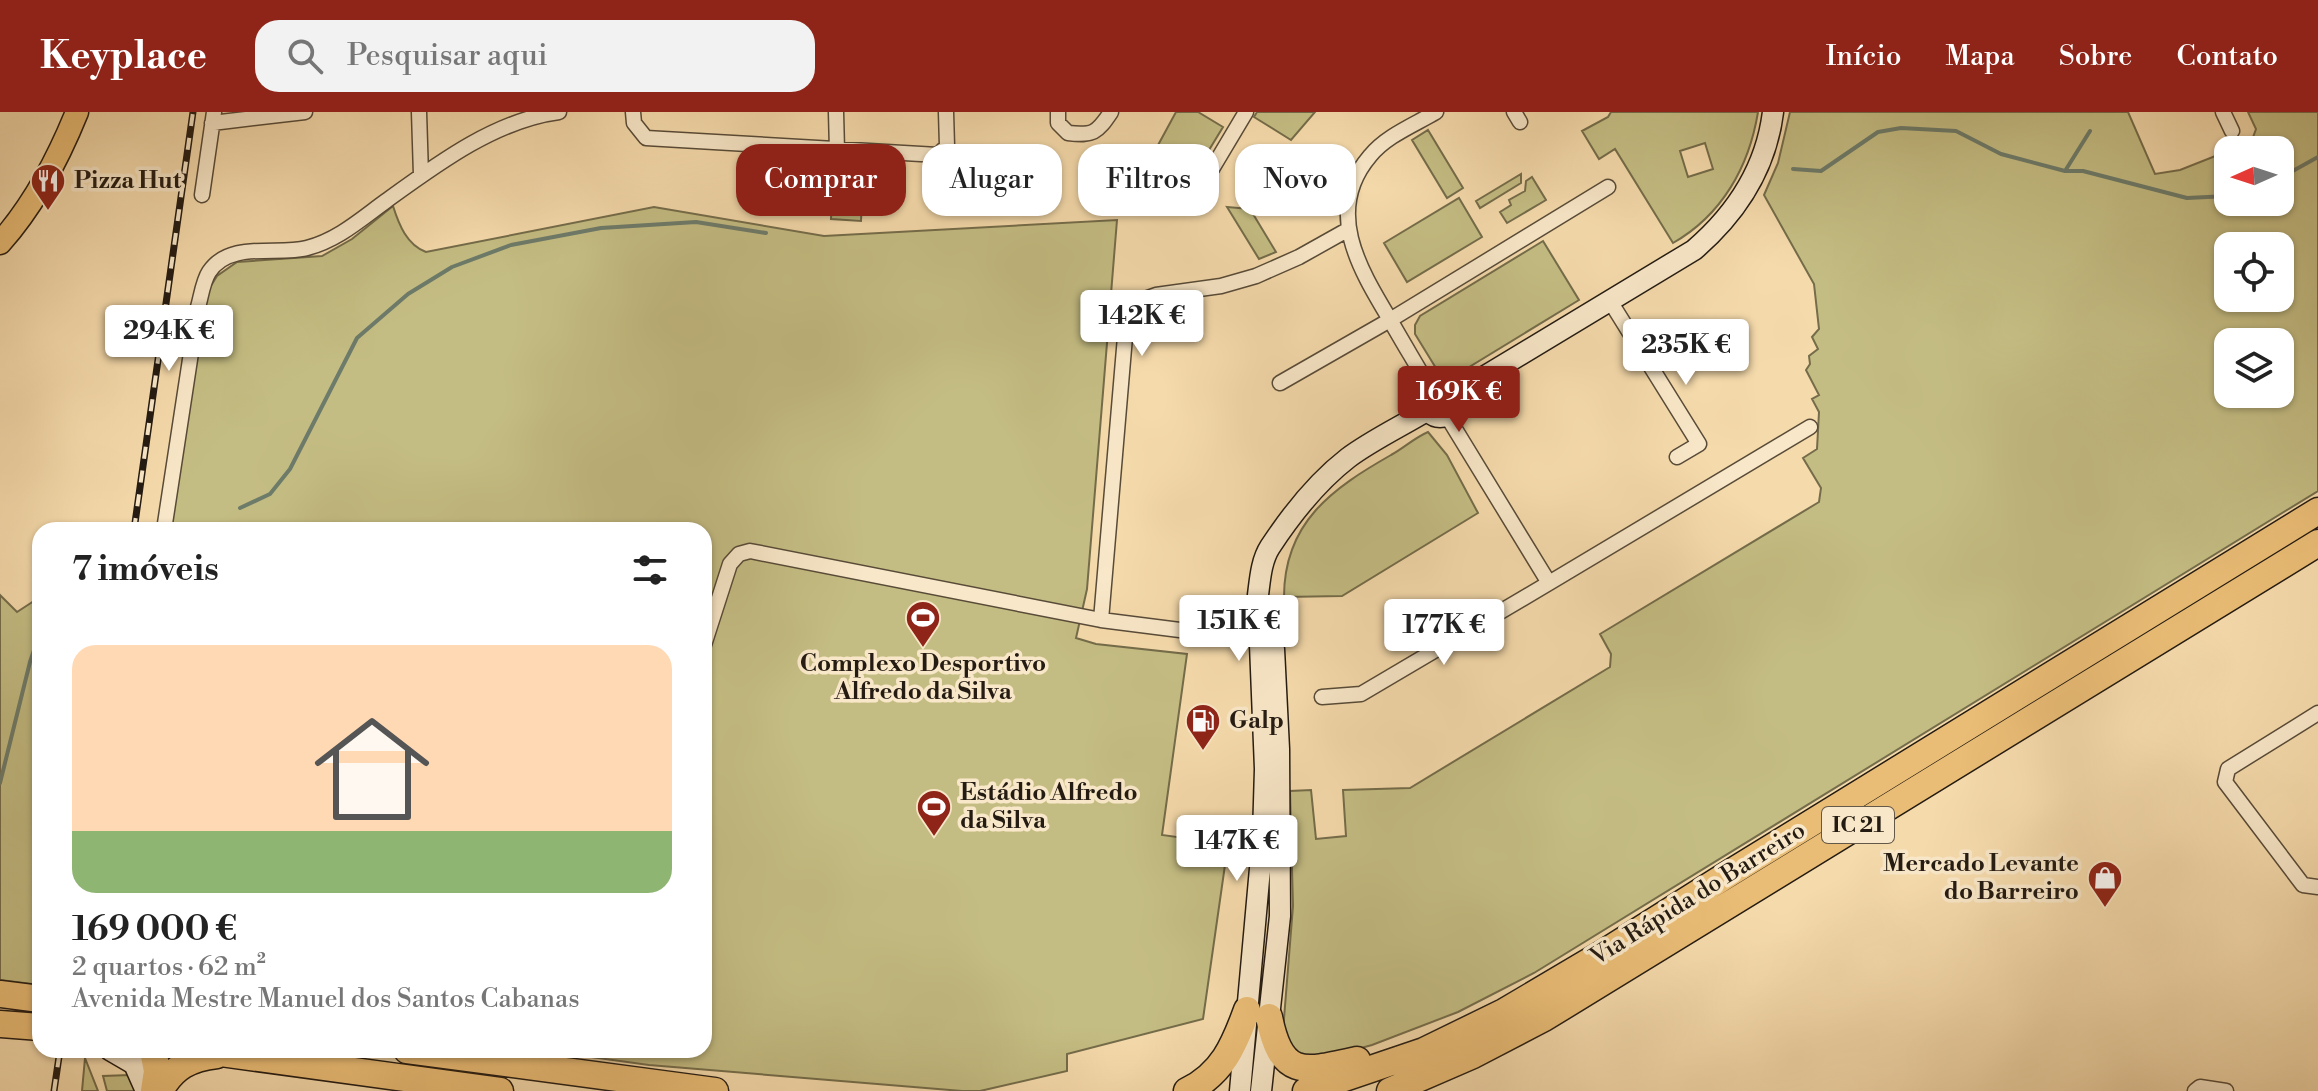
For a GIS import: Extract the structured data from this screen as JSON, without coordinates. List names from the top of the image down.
{
  "streets": {
    "highway": ["IC 21", "Via Rápida do Barreiro"]
  },
  "places": {
    "restaurant": ["Pizza Hut"],
    "sports": ["Complexo Desportivo Alfredo da Silva", "Estádio Alfredo da Silva"],
    "fuel station": ["Galp"],
    "shop": ["Mercado Levante do Barreiro"]
  },
  "north": "left",
  "page": {
    "header": "Keyplace",
    "search": "Pesquisar aqui",
    "nav": [
      "Início",
      "Mapa",
      "Sobre",
      "Contato"
    ],
    "chip": [
      "Comprar",
      "Alugar",
      "Filtros",
      "Novo"
    ],
    "price": [
      "142K €",
      "294K €",
      "235K €",
      "169K €",
      "151K €",
      "177K €",
      "147K €"
    ],
    "heading": "7 imóveis",
    "list": [
      {
        "name": "169 000 €",
        "note": "2 quartos · 62 m² · Avenida Mestre Manuel dos Santos Cabanas"
      }
    ]
  }
}
